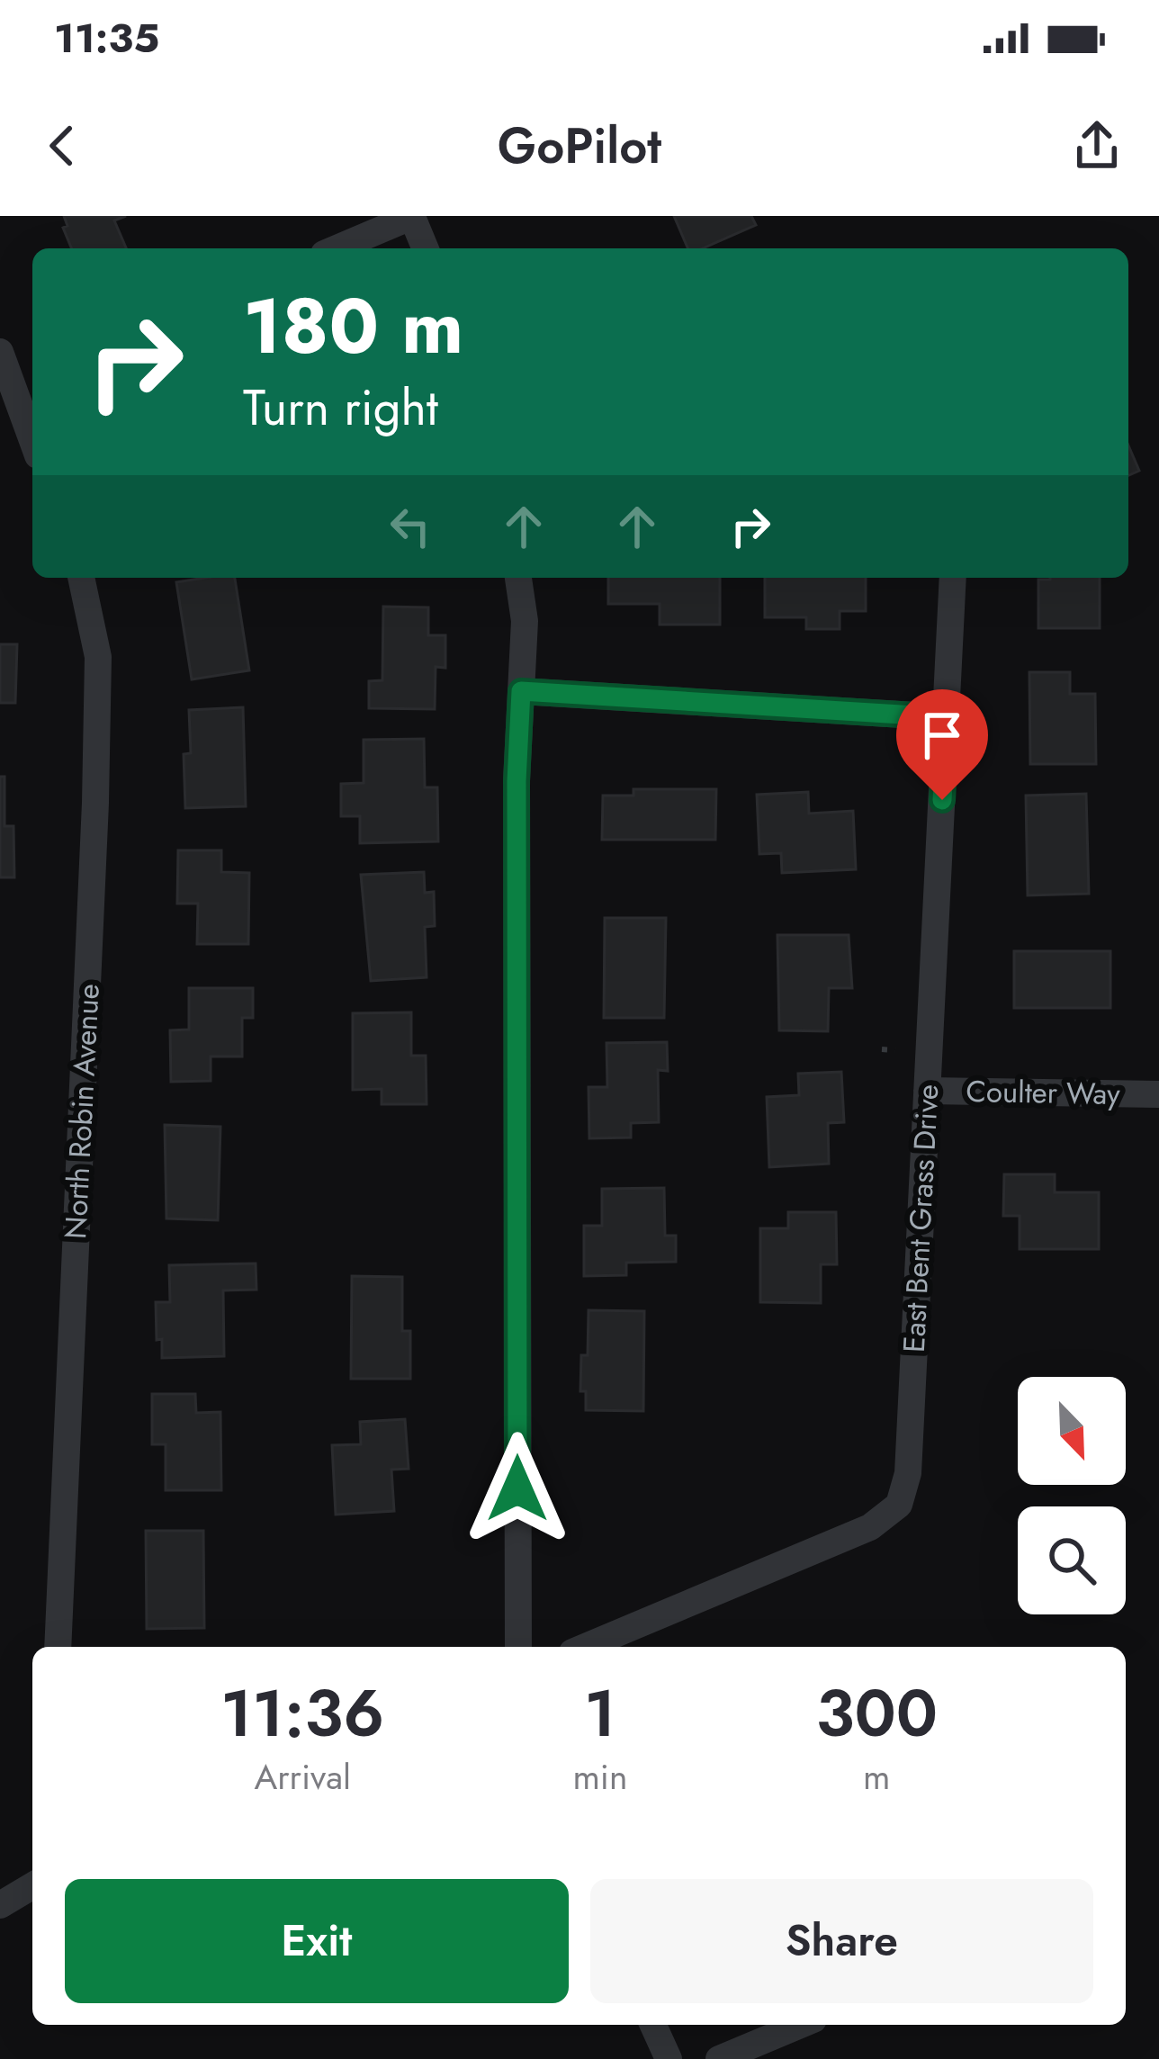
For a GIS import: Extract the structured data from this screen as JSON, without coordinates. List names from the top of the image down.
{
  "streets": {
    "street": ["Coulter Way", "North Robin Avenue", "East Bent Grass Drive"]
  },
  "crossings": [
    ["Coulter Way", "East Bent Grass Drive"]
  ],
  "north": "bottom right",
  "page": {
    "status": "11:35",
    "header": "GoPilot",
    "turn": ["180 m", "Turn right"],
    "eta": [
      "11:36",
      "Arrival",
      "1",
      "min",
      "300",
      "m"
    ],
    "buttons": ["Exit", "Share"]
  }
}
